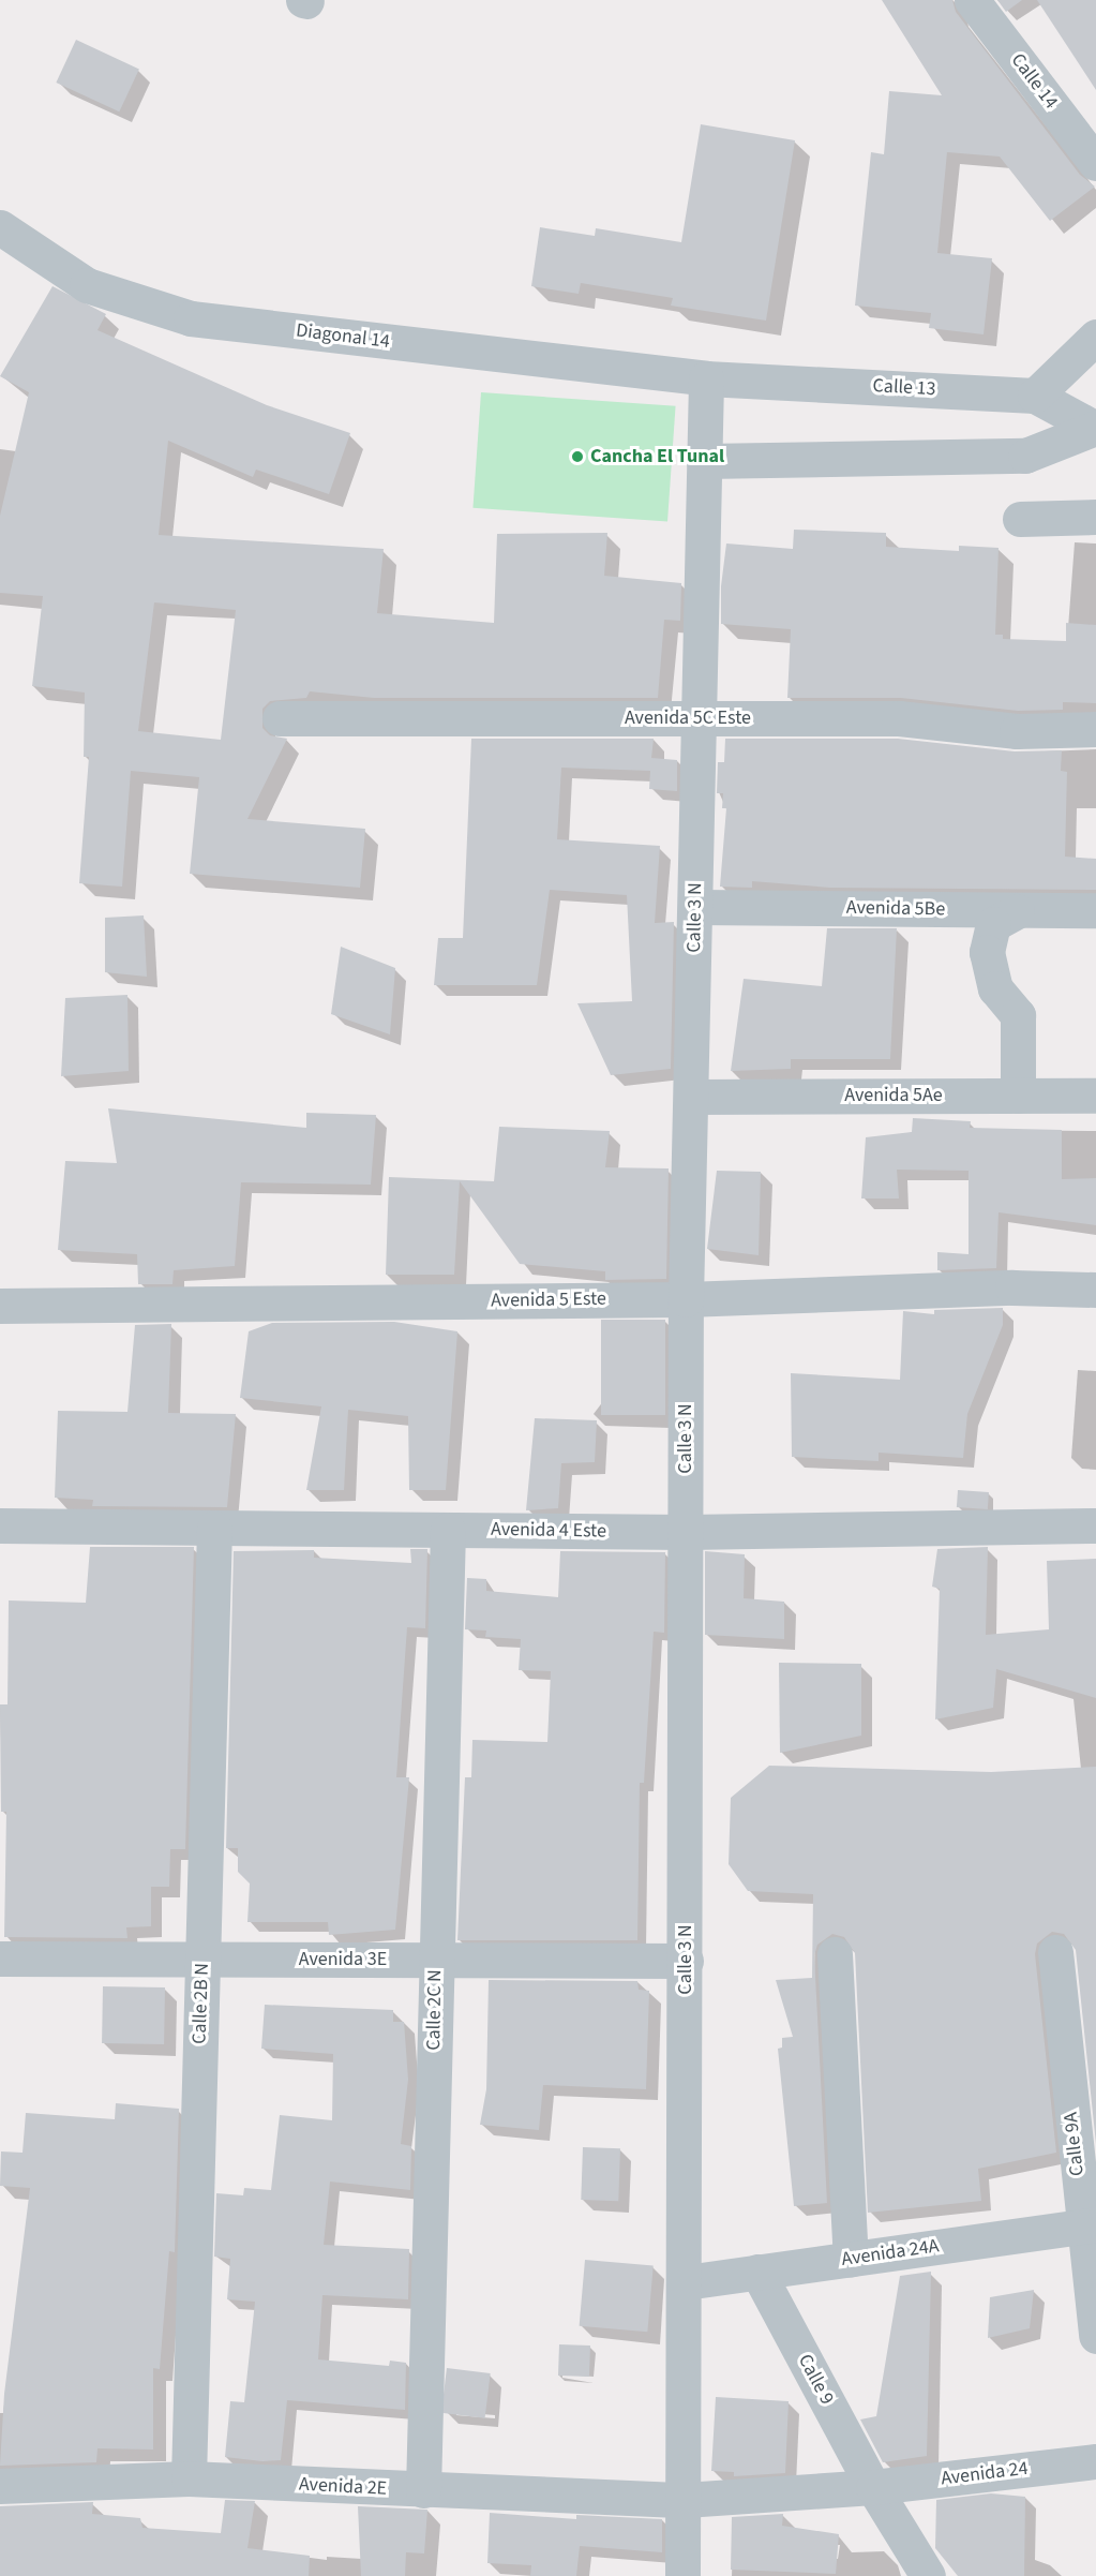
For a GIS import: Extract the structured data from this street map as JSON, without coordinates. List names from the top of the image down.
{
  "streets": {
    "street": [
      "Calle 14",
      "Diagonal 14",
      "Calle 13",
      "Avenida 5C Este",
      "Avenida 5Be",
      "Calle 3 N",
      "Avenida 5Ae",
      "Avenida 5 Este",
      "Avenida 4 Este",
      "Avenida 3E",
      "Calle 2B N",
      "Calle 2C N",
      "Calle 9A",
      "Avenida 24A",
      "Calle 9",
      "Avenida 24",
      "Avenida 2E"
    ]
  },
  "crossings": [
    ["Diagonal 14", "Calle 13"],
    ["Diagonal 14", "Calle 3 N"],
    ["Calle 13", "Calle 3 N"],
    ["Avenida 5C Este", "Calle 3 N"],
    ["Avenida 5Be", "Calle 3 N"],
    ["Calle 3 N", "Avenida 5Ae"],
    ["Calle 3 N", "Avenida 5 Este"],
    ["Calle 3 N", "Avenida 4 Este"],
    ["Calle 3 N", "Avenida 3E"],
    ["Calle 3 N", "Avenida 24A"],
    ["Calle 3 N", "Avenida 2E"],
    ["Avenida 4 Este", "Calle 2B N"],
    ["Avenida 4 Este", "Calle 2C N"],
    ["Avenida 3E", "Calle 2B N"],
    ["Avenida 3E", "Calle 2C N"],
    ["Calle 2B N", "Avenida 2E"],
    ["Calle 2C N", "Avenida 2E"],
    ["Calle 9A", "Avenida 24A"],
    ["Avenida 24A", "Calle 9"],
    ["Calle 9", "Avenida 24"]
  ],
  "places": ["Cancha El Tunal"]
}
